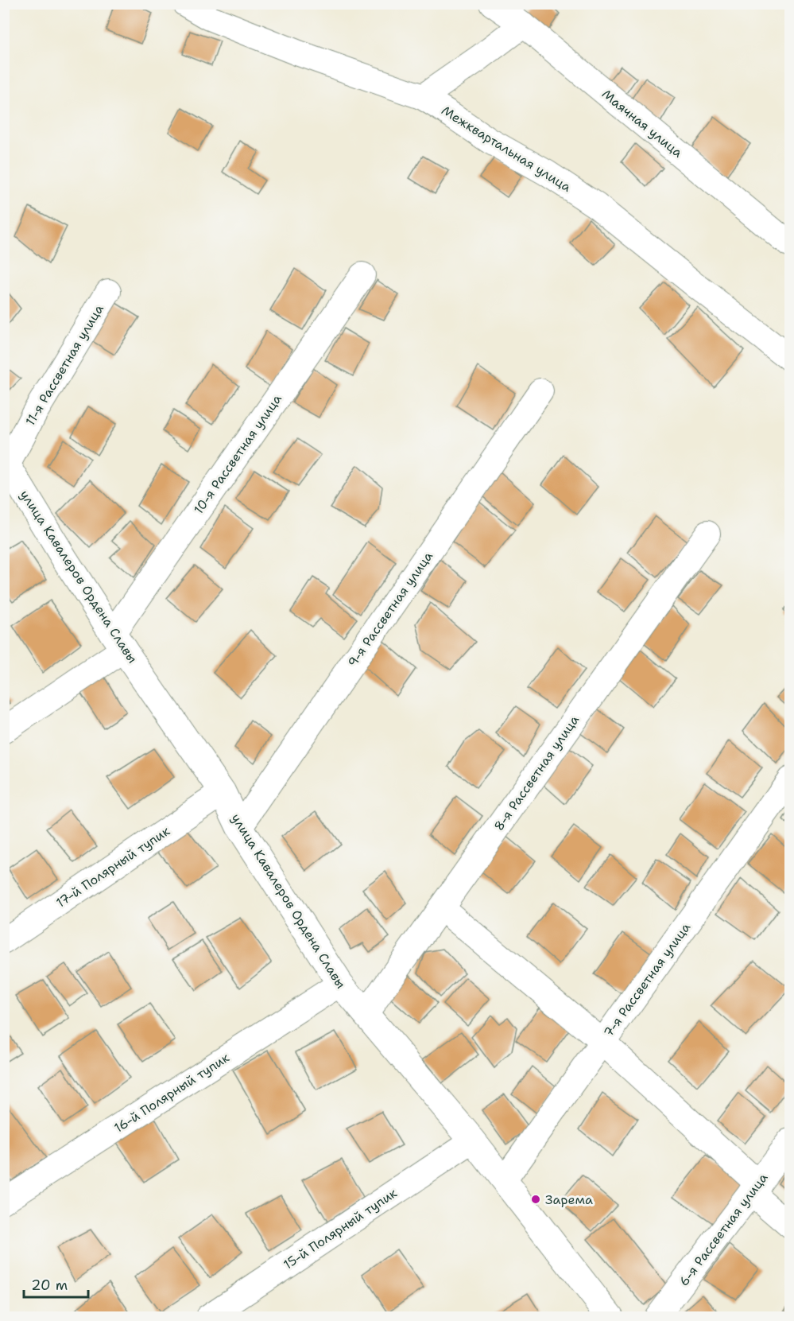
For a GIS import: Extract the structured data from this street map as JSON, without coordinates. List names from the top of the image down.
{
  "streets": {
    "street": [
      "Маячная улица",
      "Межквартальная улица",
      "11-я Рассветная улица",
      "10-я Рассветная улица",
      "улица Кавалеров Ордена Славы",
      "9-я Рассветная улица",
      "8-я Рассветная улица",
      "17-й Полярный тупик",
      "7-я Рассветная улица",
      "16-й Полярный тупик",
      "15-й Полярный тупик",
      "6-я Рассветная улица"
    ]
  },
  "crossings": [
    ["11-я Рассветная улица", "улица Кавалеров Ордена Славы"],
    ["10-я Рассветная улица", "улица Кавалеров Ордена Славы"],
    ["улица Кавалеров Ордена Славы", "9-я Рассветная улица"],
    ["улица Кавалеров Ордена Славы", "8-я Рассветная улица"],
    ["улица Кавалеров Ордена Славы", "17-й Полярный тупик"],
    ["улица Кавалеров Ордена Славы", "7-я Рассветная улица"],
    ["улица Кавалеров Ордена Славы", "16-й Полярный тупик"],
    ["улица Кавалеров Ордена Славы", "15-й Полярный тупик"]
  ],
  "places": ["Зарема"],
  "scale_bar": "20 m"
}
